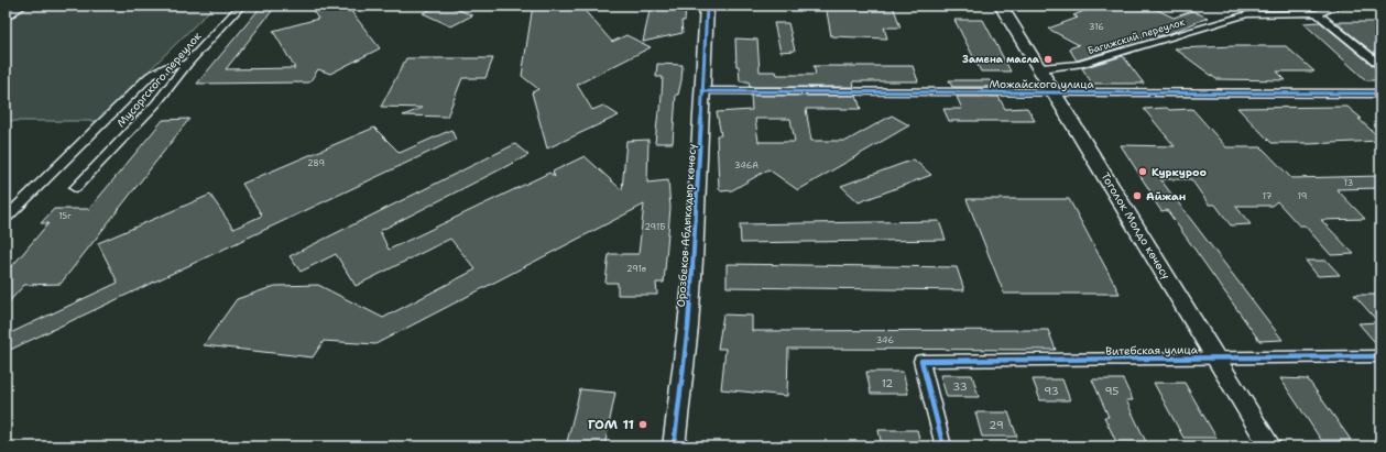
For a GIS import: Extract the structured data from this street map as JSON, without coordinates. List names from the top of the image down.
{
  "streets": {
    "main road": ["Орозбеков Абдыкадыр көчөсү", "Тоголок Молдо көчөсү"],
    "street": [
      "Багижский переулок",
      "Мусоргского переулок",
      "Можайского улица",
      "Витебская улица"
    ]
  },
  "crossings": [
    ["Багижский переулок", "Тоголок Молдо көчөсү"],
    ["Можайского улица", "Орозбеков Абдыкадыр көчөсү"],
    ["Можайского улица", "Тоголок Молдо көчөсү"],
    ["Тоголок Молдо көчөсү", "Витебская улица"]
  ],
  "places": [
    "Замена масла",
    "Куркуроо",
    "Айжан",
    "ГОМ 11"
  ],
  "house_numbers": [
    "316",
    "289",
    "346А",
    "13",
    "17",
    "19",
    "15г",
    "291Б",
    "291в",
    "346",
    "12",
    "33",
    "93",
    "95",
    "29"
  ]
}
